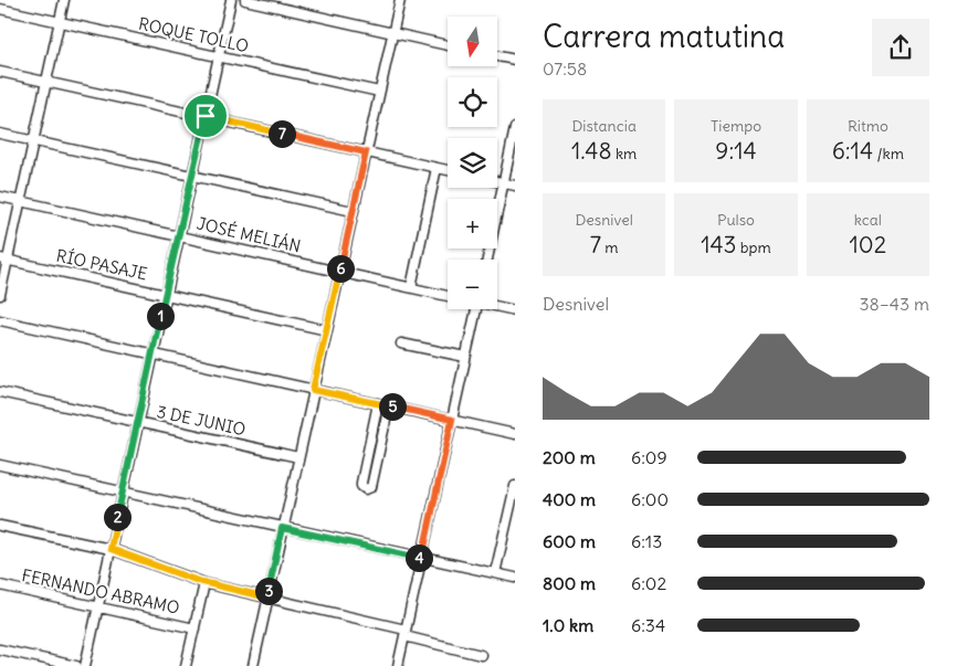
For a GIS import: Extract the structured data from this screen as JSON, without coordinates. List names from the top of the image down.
{
  "streets": {
    "street": [
      "ROQUE TOLLO",
      "JOSÉ MELIÁN",
      "RÍO PASAJE",
      "3 DE JUNIO",
      "FERNANDO ABRAMO"
    ]
  },
  "north": "bottom",
  "page": {
    "heading": ["Carrera matutina", "07:58"],
    "map_buttons": ["+", "−"],
    "stats": [
      ["Distancia", "1.48 km"],
      ["Tiempo", "9:14"],
      ["Ritmo", "6:14 /km"],
      ["Desnivel", "7 m"],
      ["Pulso", "143 bpm"],
      ["kcal", "102"]
    ],
    "pins": [
      "7",
      "6",
      "1",
      "5",
      "2",
      "4",
      "3"
    ],
    "chart": ["Desnivel", "38–43 m"],
    "list": [
      {
        "name": "200 m",
        "note": "6:09"
      },
      {
        "name": "400 m",
        "note": "6:00"
      },
      {
        "name": "600 m",
        "note": "6:13"
      },
      {
        "name": "800 m",
        "note": "6:02"
      },
      {
        "name": "1.0 km",
        "note": "6:34"
      }
    ]
  }
}
